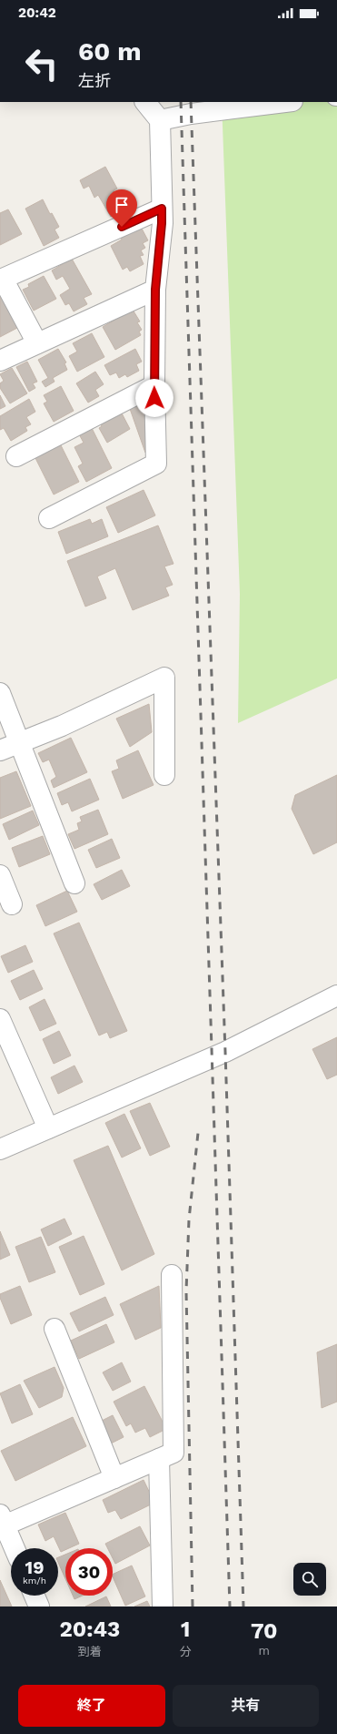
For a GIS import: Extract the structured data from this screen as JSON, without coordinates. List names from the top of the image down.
{
  "page": {
    "status": "20:42",
    "turn": ["60 m", "左折"],
    "speed": "19 km/h",
    "limit": "30",
    "eta": [
      "20:43",
      "到着",
      "1",
      "分",
      "70",
      "m"
    ],
    "buttons": ["終了", "共有"]
  }
}
